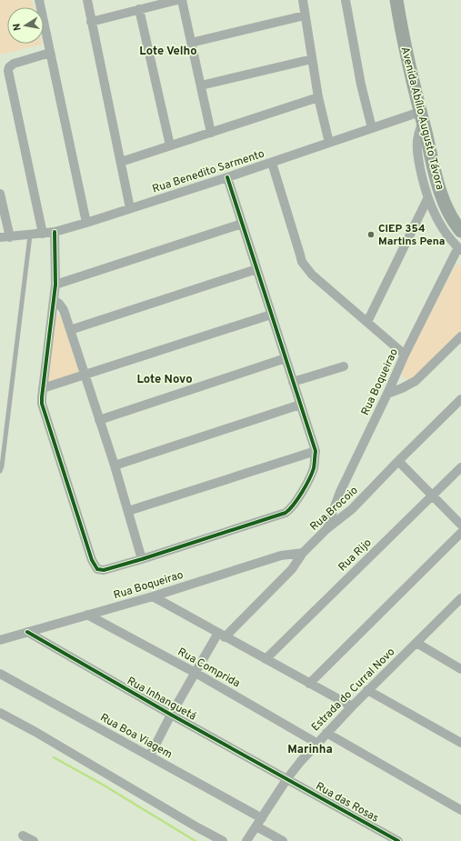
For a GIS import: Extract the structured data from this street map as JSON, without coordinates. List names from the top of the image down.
{
  "streets": {
    "main road": ["Avenida Abílio Augusto Távora"],
    "street": [
      "Rua Benedito Sarmento",
      "Rua Boqueirao",
      "Rua Brocoio",
      "Rua Rijo",
      "Rua Comprida",
      "Estrada do Curral Novo",
      "Rua Inhanguetá",
      "Rua Boa Viagem",
      "Rua das Rosas"
    ]
  },
  "crossings": [
    ["Avenida Abílio Augusto Távora", "Rua Benedito Sarmento"],
    ["Rua Boqueirao", "Rua Brocoio"],
    ["Rua Boqueirao", "Rua Comprida"],
    ["Rua Boqueirao", "Rua Inhanguetá"],
    ["Rua Brocoio", "Rua Comprida"],
    ["Rua Brocoio", "Rua Inhanguetá"],
    ["Rua Brocoio", "Rua Boa Viagem"],
    ["Rua Comprida", "Estrada do Curral Novo"],
    ["Estrada do Curral Novo", "Rua Inhanguetá"],
    ["Estrada do Curral Novo", "Rua Boa Viagem"],
    ["Estrada do Curral Novo", "Rua das Rosas"],
    ["Rua Inhanguetá", "Rua das Rosas"]
  ],
  "districts": ["Lote Velho", "Lote Novo", "Marinha"],
  "places": ["CIEP 354 Martins Pena"],
  "north": "left"
}
